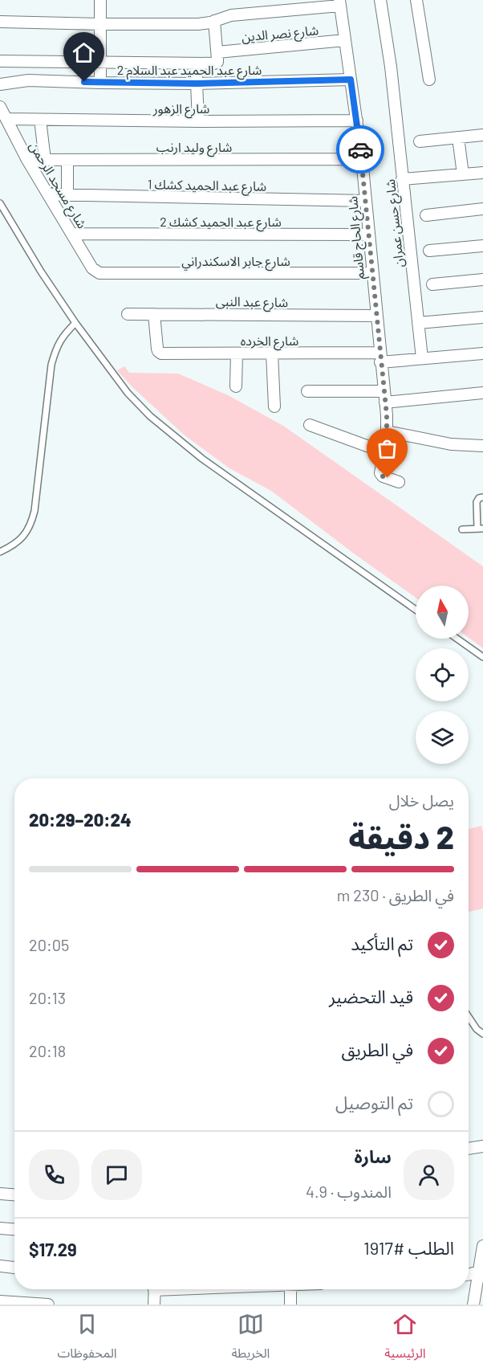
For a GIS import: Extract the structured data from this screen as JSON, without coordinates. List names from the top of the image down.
{
  "streets": {
    "street": [
      "شارع نصر الدين",
      "شارع عبد الحميد عبد السلام 2",
      "شارع الزهور",
      "شارع وليد ارنب",
      "شارع مسجد الرحمن",
      "شارع عبد الحميد كشك 1",
      "شارع عبد الحميد كشك 2",
      "شارع حسن عمران",
      "شارع الحاج قاسم",
      "شارع جابر الاسكندراني",
      "شارع عبد النبى",
      "شارع الخرده"
    ]
  },
  "crossings": [
    ["شارع نصر الدين", "شارع الحاج قاسم"],
    ["شارع عبد الحميد عبد السلام 2", "شارع الحاج قاسم"],
    ["شارع الزهور", "شارع مسجد الرحمن"],
    ["شارع الزهور", "شارع الحاج قاسم"],
    ["شارع وليد ارنب", "شارع مسجد الرحمن"],
    ["شارع وليد ارنب", "شارع الحاج قاسم"],
    ["شارع مسجد الرحمن", "شارع عبد الحميد كشك 1"],
    ["شارع مسجد الرحمن", "شارع عبد الحميد كشك 2"],
    ["شارع مسجد الرحمن", "شارع جابر الاسكندراني"],
    ["شارع عبد الحميد كشك 1", "شارع الحاج قاسم"],
    ["شارع عبد الحميد كشك 2", "شارع الحاج قاسم"],
    ["شارع حسن عمران", "شارع الخرده"],
    ["شارع الحاج قاسم", "شارع جابر الاسكندراني"],
    ["شارع الحاج قاسم", "شارع عبد النبى"],
    ["شارع الحاج قاسم", "شارع الخرده"],
    ["شارع عبد النبى", "شارع الخرده"]
  ],
  "north": "top",
  "page": {
    "heading": ["2 دقيقة", "يصل خلال", "20:24–20:29"],
    "panel": [
      "سارة",
      "المندوب · 4.9",
      "الطلب #1917",
      "$17.29"
    ],
    "bar": "في الطريق · 230 m",
    "list": [
      ["تم التأكيد", "20:05"],
      ["قيد التحضير", "20:13"],
      ["في الطريق", "20:18"],
      "تم التوصيل"
    ],
    "tabs": ["الرئيسية", "الخريطة", "المحفوظات"]
  }
}
